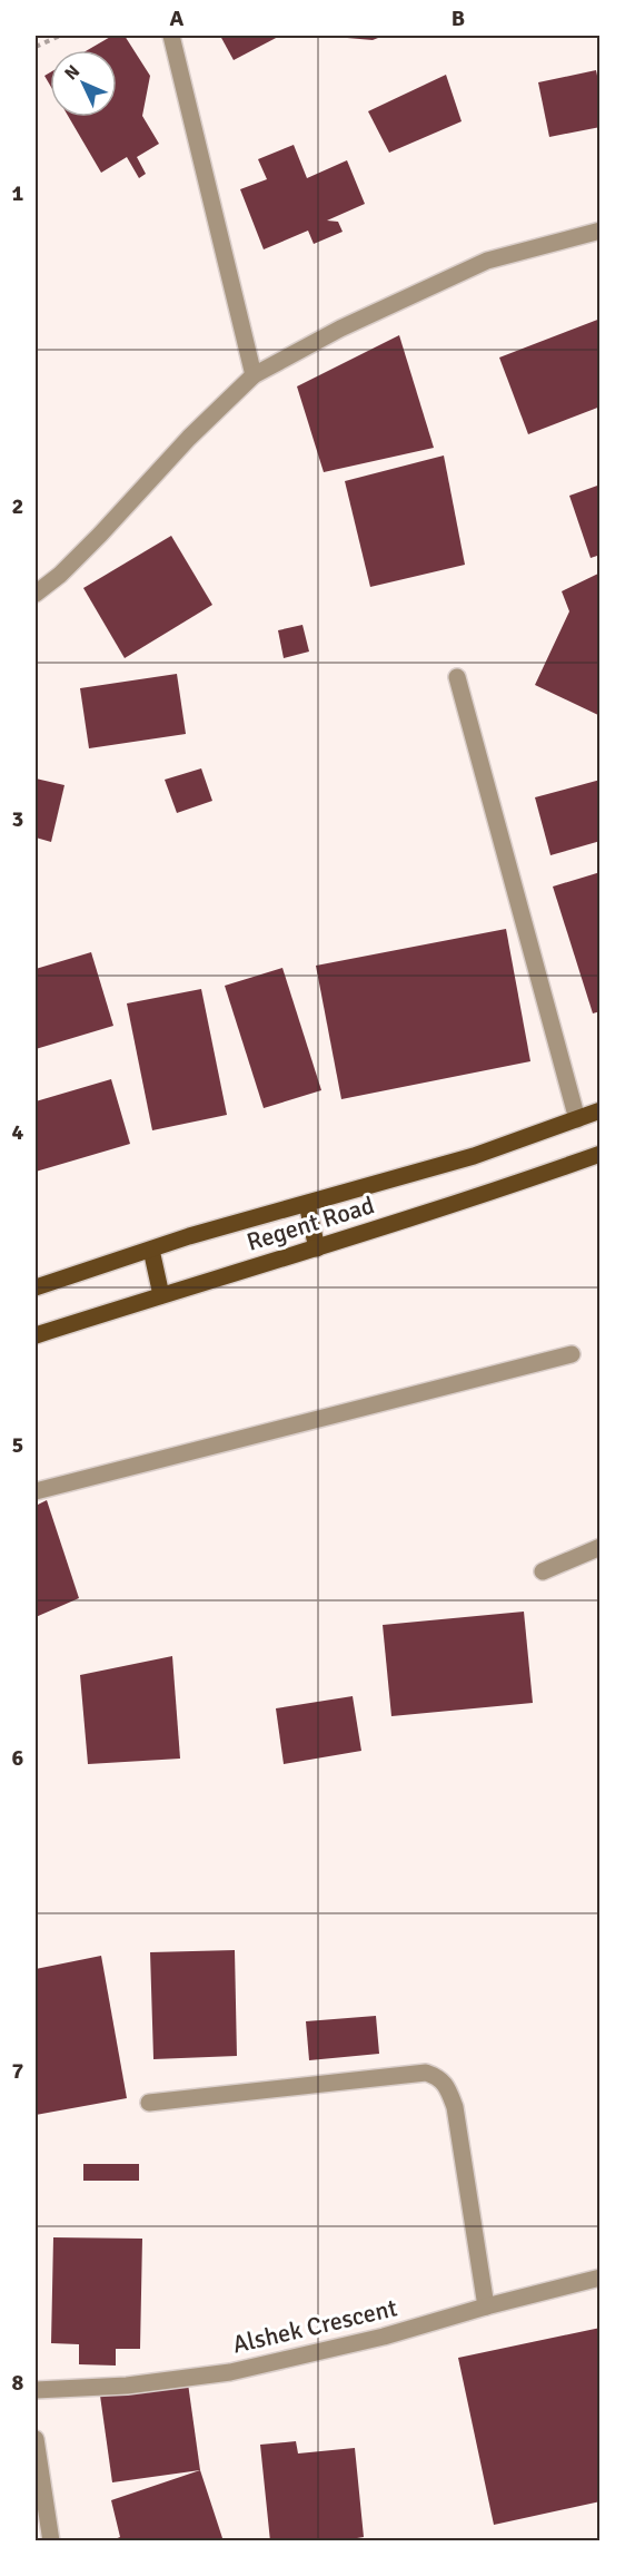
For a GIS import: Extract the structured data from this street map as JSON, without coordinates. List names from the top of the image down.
{
  "streets": {
    "main road": ["Regent Road"],
    "street": ["Alshek Crescent"]
  },
  "north": "top left",
  "grid": {
    "columns": ["A", "B"],
    "rows": [
      "1",
      "2",
      "3",
      "4",
      "5",
      "6",
      "7",
      "8"
    ]
  }
}
